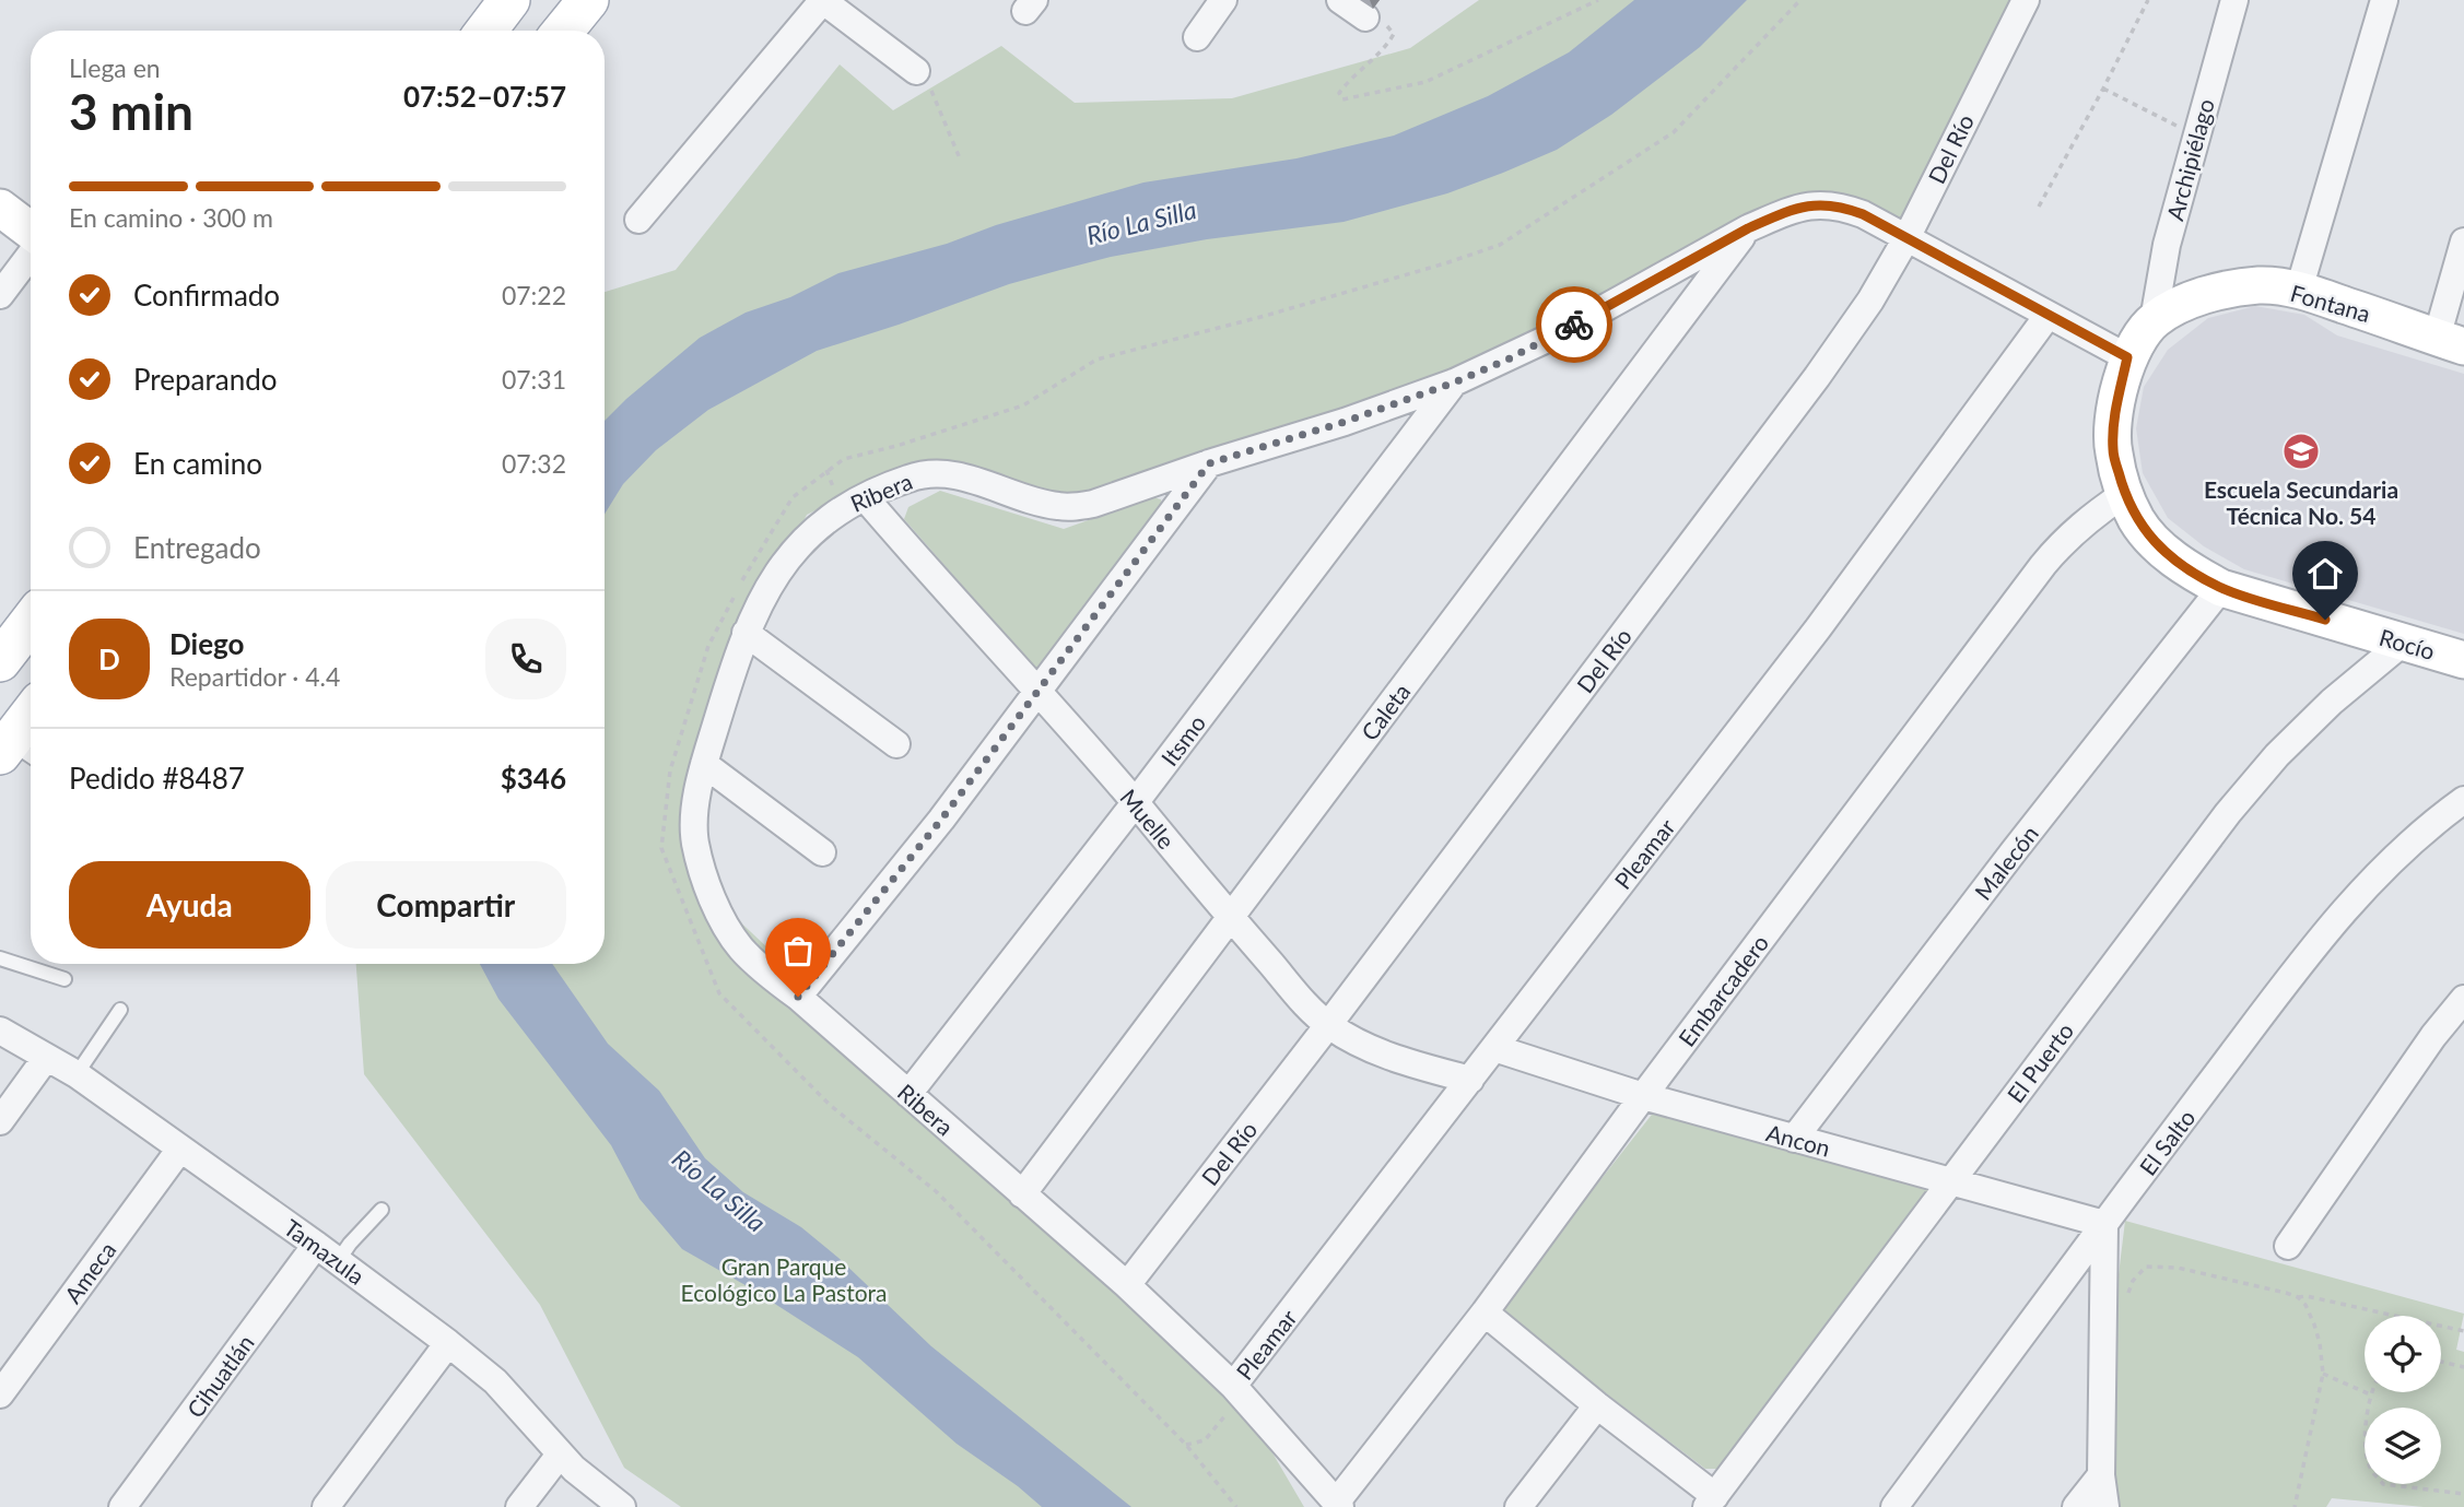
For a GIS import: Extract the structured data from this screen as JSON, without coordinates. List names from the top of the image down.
{
  "streets": {
    "street": [
      "Del Río",
      "Archipiélago",
      "Fontana",
      "Ribera",
      "Rocío",
      "Caleta",
      "Itsmo",
      "Muelle",
      "Pleamar",
      "Malecón",
      "Embarcadero",
      "El Puerto",
      "Ancon",
      "El Salto",
      "Tamazula",
      "Ameca",
      "Cihuatlán"
    ]
  },
  "crossings": [
    ["Del Río", "Ribera"],
    ["Del Río", "Muelle"],
    ["Archipiélago", "Fontana"],
    ["Fontana", "Ribera"],
    ["Fontana", "Rocío"],
    ["Ribera", "Rocío"],
    ["Ribera", "Caleta"],
    ["Ribera", "Itsmo"],
    ["Ribera", "Muelle"],
    ["Ribera", "Pleamar"],
    ["Ribera", "Embarcadero"],
    ["Rocío", "Malecón"],
    ["Rocío", "Embarcadero"],
    ["Rocío", "El Puerto"],
    ["Caleta", "Muelle"],
    ["Itsmo", "Muelle"],
    ["Muelle", "Pleamar"],
    ["Pleamar", "Ancon"],
    ["Malecón", "Ancon"],
    ["Embarcadero", "Ancon"],
    ["El Puerto", "Ancon"],
    ["Ancon", "El Salto"],
    ["Tamazula", "Ameca"],
    ["Tamazula", "Cihuatlán"]
  ],
  "water": ["Río La Silla"],
  "parks": ["Gran Parque Ecológico La Pastora"],
  "places": {
    "school or university": ["Escuela Secundaria Técnica No. 54"]
  },
  "page": {
    "heading": ["3 min", "Llega en", "07:52–07:57"],
    "panel": [
      "Diego",
      "Repartidor · 4.4",
      "Pedido #8487",
      "$346"
    ],
    "bar": "En camino · 300 m",
    "list": [
      ["Confirmado", "07:22"],
      ["Preparando", "07:31"],
      ["En camino", "07:32"],
      "Entregado"
    ],
    "round": "D",
    "buttons": ["Ayuda", "Compartir"]
  }
}
